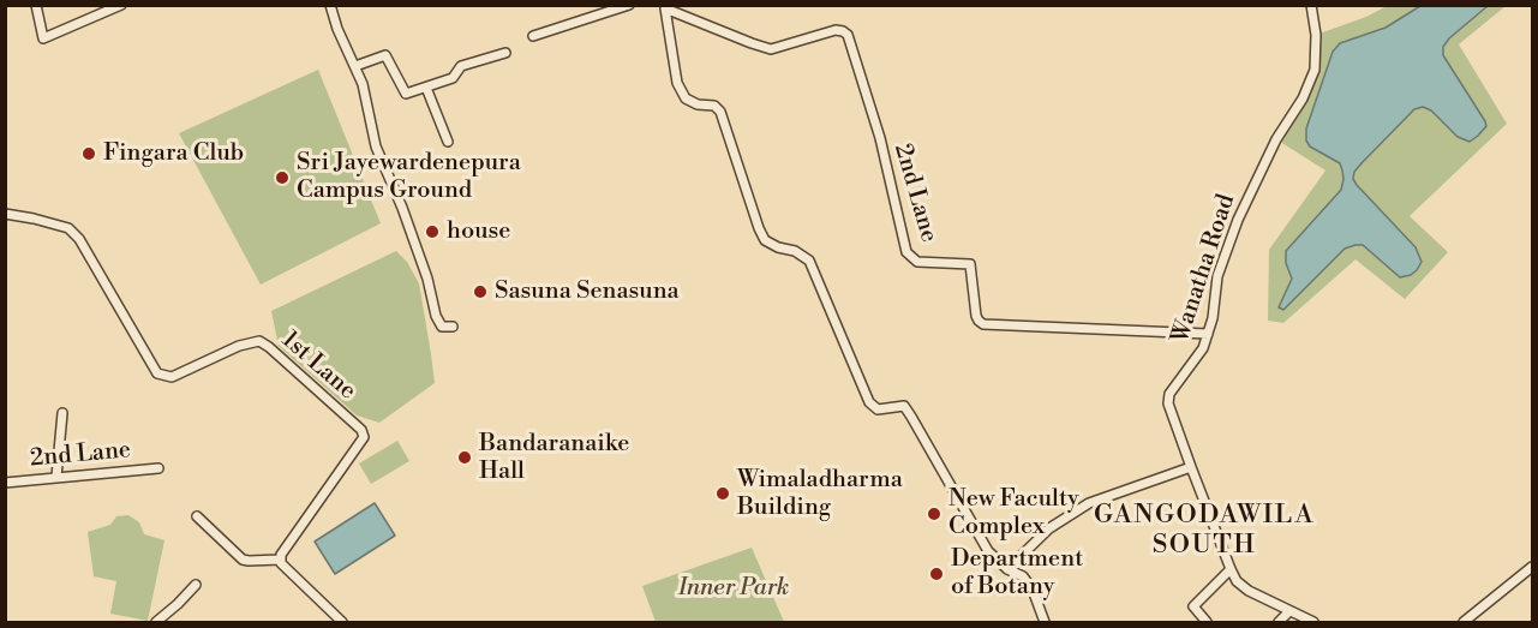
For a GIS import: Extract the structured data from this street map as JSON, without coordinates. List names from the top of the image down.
{
  "streets": {
    "street": ["2nd Lane", "Wanatha Road", "1st Lane"]
  },
  "crossings": [
    ["2nd Lane", "Wanatha Road"]
  ],
  "districts": ["GANGODAWILA SOUTH"],
  "parks": ["Inner Park"],
  "places": [
    "Fingara Club",
    "Sri Jayewardenepura Campus Ground",
    "house",
    "Sasuna Senasuna",
    "Bandaranaike Hall",
    "Wimaladharma Building",
    "New Faculty Complex",
    "Department of Botany"
  ]
}
